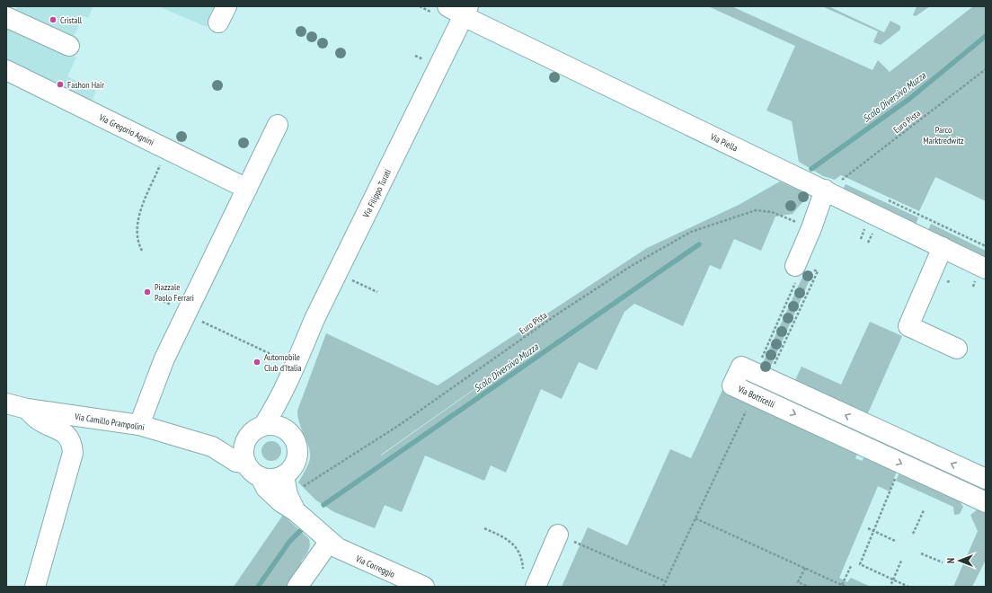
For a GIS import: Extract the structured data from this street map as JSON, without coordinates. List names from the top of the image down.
{
  "streets": {
    "street": [
      "Via Gregorio Agnini",
      "Via Piella",
      "Via Filippo Turati",
      "Via Botticelli",
      "Via Camillo Prampolini",
      "Via Correggio"
    ],
    "path": ["Euro Pista"]
  },
  "crossings": [
    ["Euro Pista", "Via Piella"],
    ["Via Piella", "Via Filippo Turati"],
    ["Via Filippo Turati", "Via Camillo Prampolini"]
  ],
  "water": ["Scolo Diversivo Muzza"],
  "parks": ["Parco Marktredwitz"],
  "places": [
    "Cristall",
    "Fashon Hair",
    "Piazzale Paolo Ferrari",
    "Automobile Club d'Italia"
  ],
  "north": "left"
}
